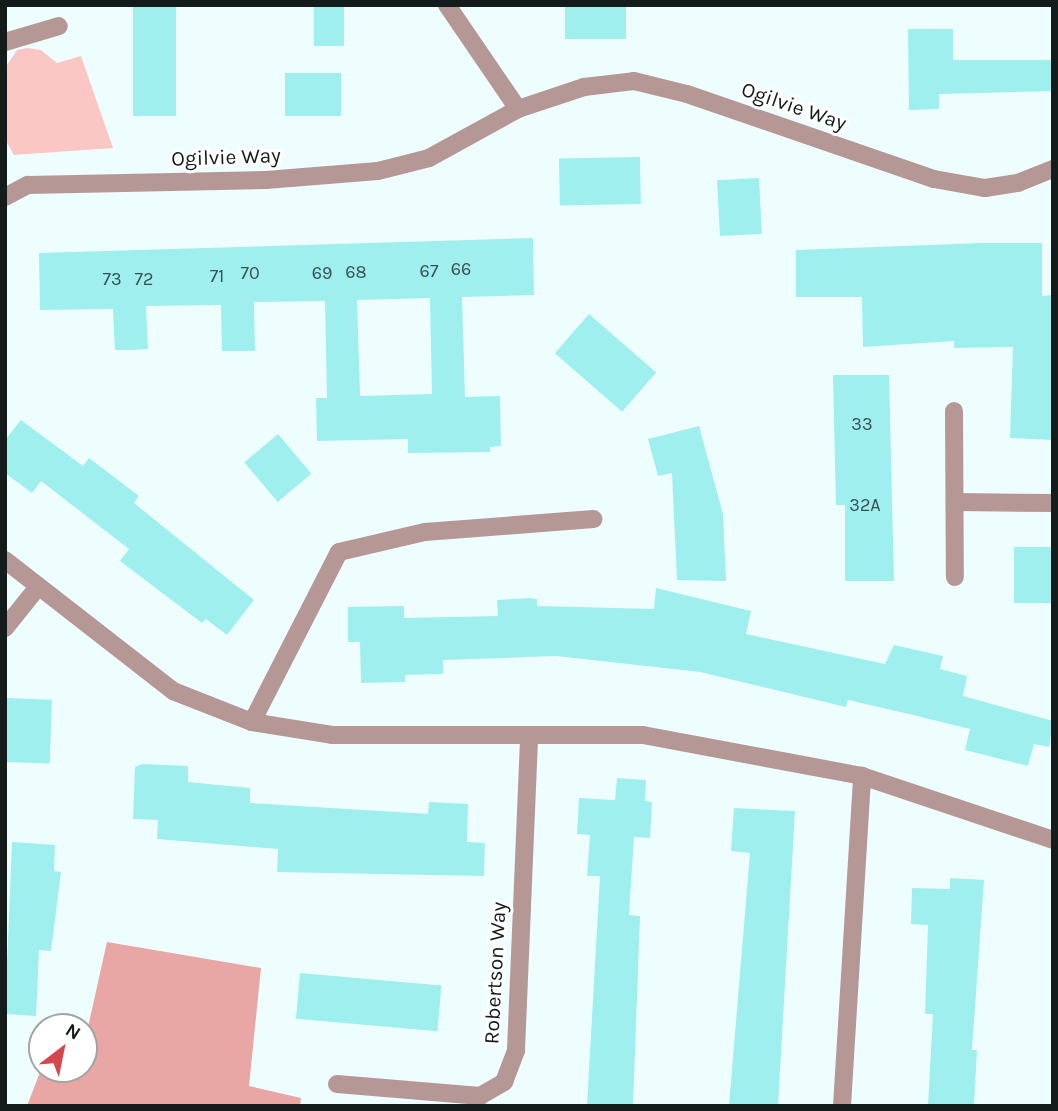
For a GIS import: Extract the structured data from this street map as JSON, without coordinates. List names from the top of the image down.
{
  "streets": {
    "street": ["Ogilvie Way", "Robertson Way"]
  },
  "house_numbers": [
    "66",
    "67",
    "68",
    "70",
    "69",
    "71",
    "73",
    "72",
    "33",
    "32A"
  ],
  "north": "top right"
}
